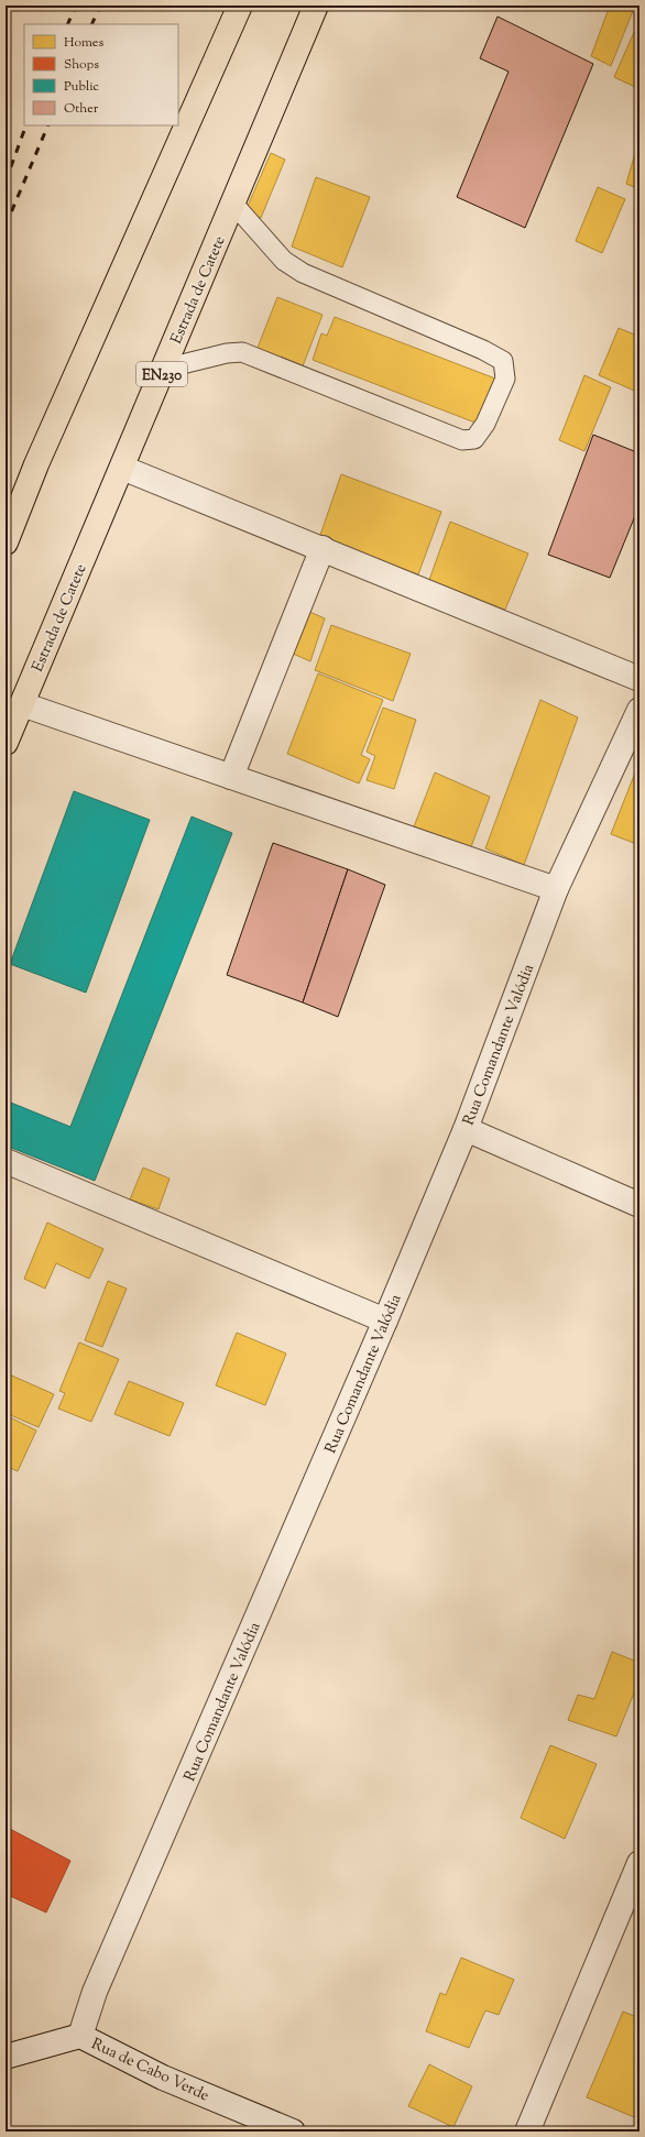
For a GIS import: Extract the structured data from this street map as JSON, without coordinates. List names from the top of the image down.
{
  "streets": {
    "highway": ["Estrada de Catete", "EN230"],
    "street": ["Rua Comandante Valódia", "Rua de Cabo Verde"]
  },
  "crossings": [
    ["Rua Comandante Valódia", "Rua de Cabo Verde"]
  ],
  "legend": [
    "Homes",
    "Shops",
    "Public",
    "Other"
  ]
}
